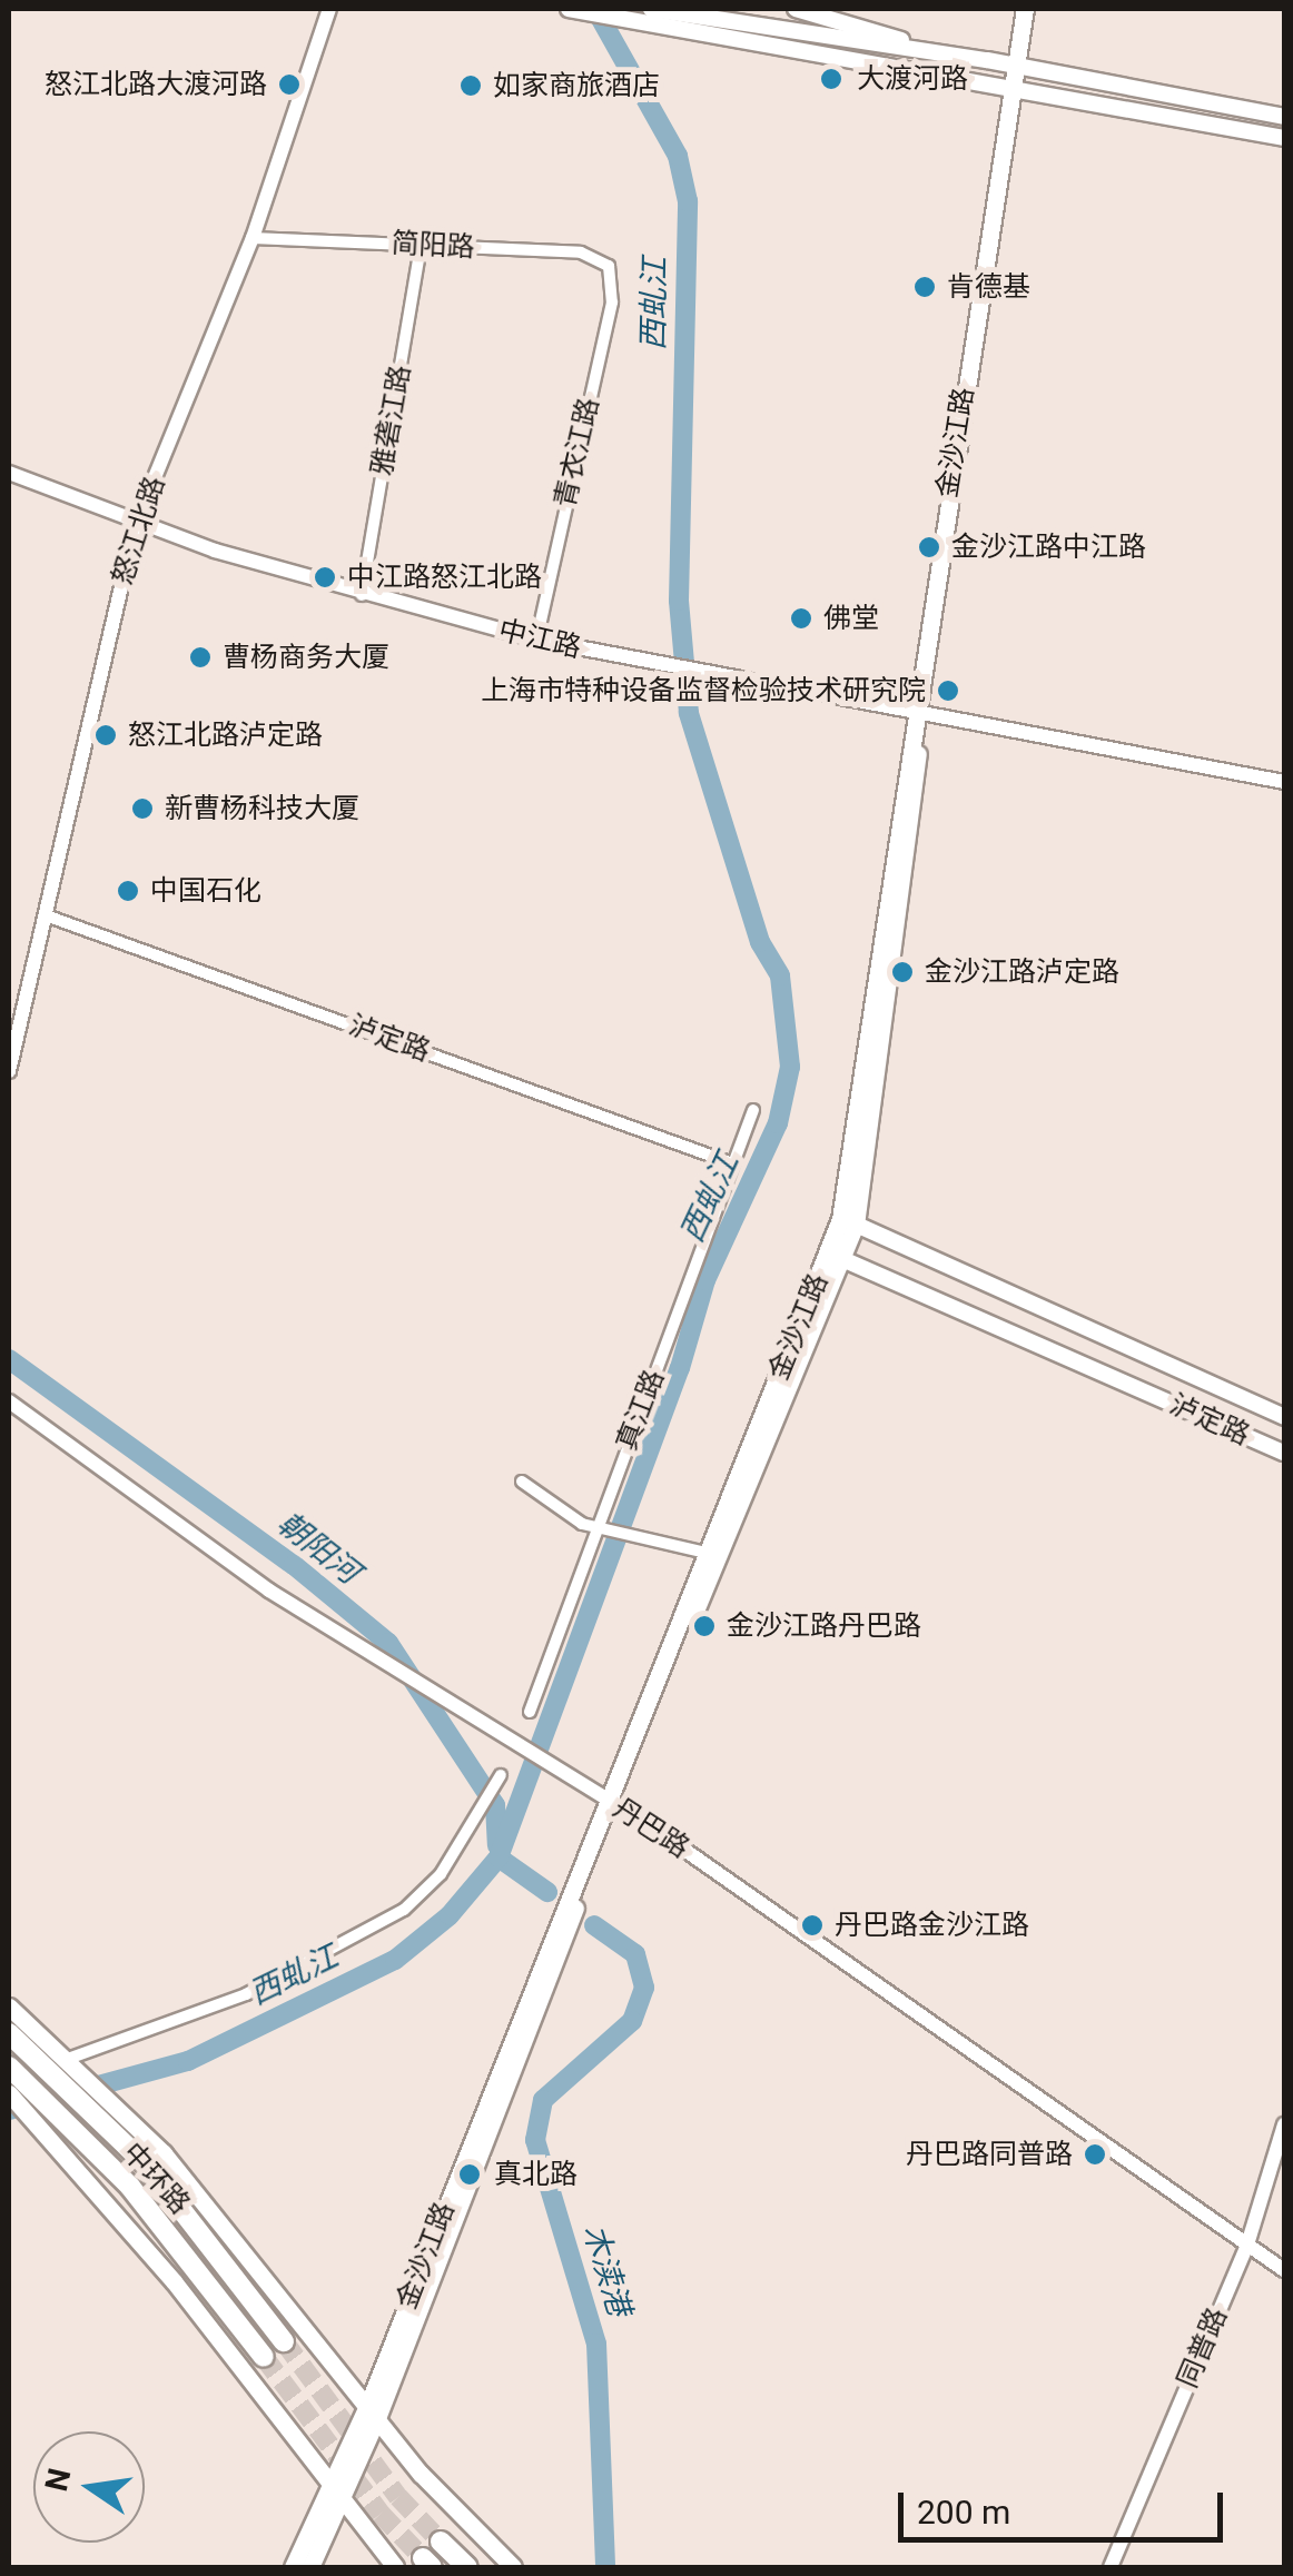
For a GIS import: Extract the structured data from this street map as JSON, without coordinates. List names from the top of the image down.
{
  "streets": {
    "highway": ["中环路"],
    "main road": ["金沙江路", "泸定路"],
    "street": [
      "简阳路",
      "雅砻江路",
      "青衣江路",
      "怒江北路",
      "中江路",
      "真江路",
      "丹巴路",
      "同普路"
    ]
  },
  "crossings": [
    ["简阳路", "雅砻江路"],
    ["简阳路", "青衣江路"],
    ["简阳路", "怒江北路"],
    ["雅砻江路", "中江路"],
    ["金沙江路", "中江路"],
    ["金沙江路", "泸定路"],
    ["金沙江路", "丹巴路"],
    ["青衣江路", "中江路"],
    ["怒江北路", "中江路"],
    ["怒江北路", "泸定路"],
    ["泸定路", "真江路"],
    ["丹巴路", "同普路"]
  ],
  "water": ["西虬江", "朝阳河", "木渎港"],
  "places": [
    "大渡河路",
    "怒江北路大渡河路",
    "如家商旅酒店",
    "肯德基",
    "金沙江路中江路",
    "中江路怒江北路",
    "佛堂",
    "曹杨商务大厦",
    "上海市特种设备监督检验技术研究院",
    "怒江北路泸定路",
    "新曹杨科技大厦",
    "中国石化",
    "金沙江路泸定路",
    "金沙江路丹巴路",
    "丹巴路金沙江路",
    "丹巴路同普路",
    "真北路"
  ],
  "scale_bar": "200 m",
  "north": "left"
}
